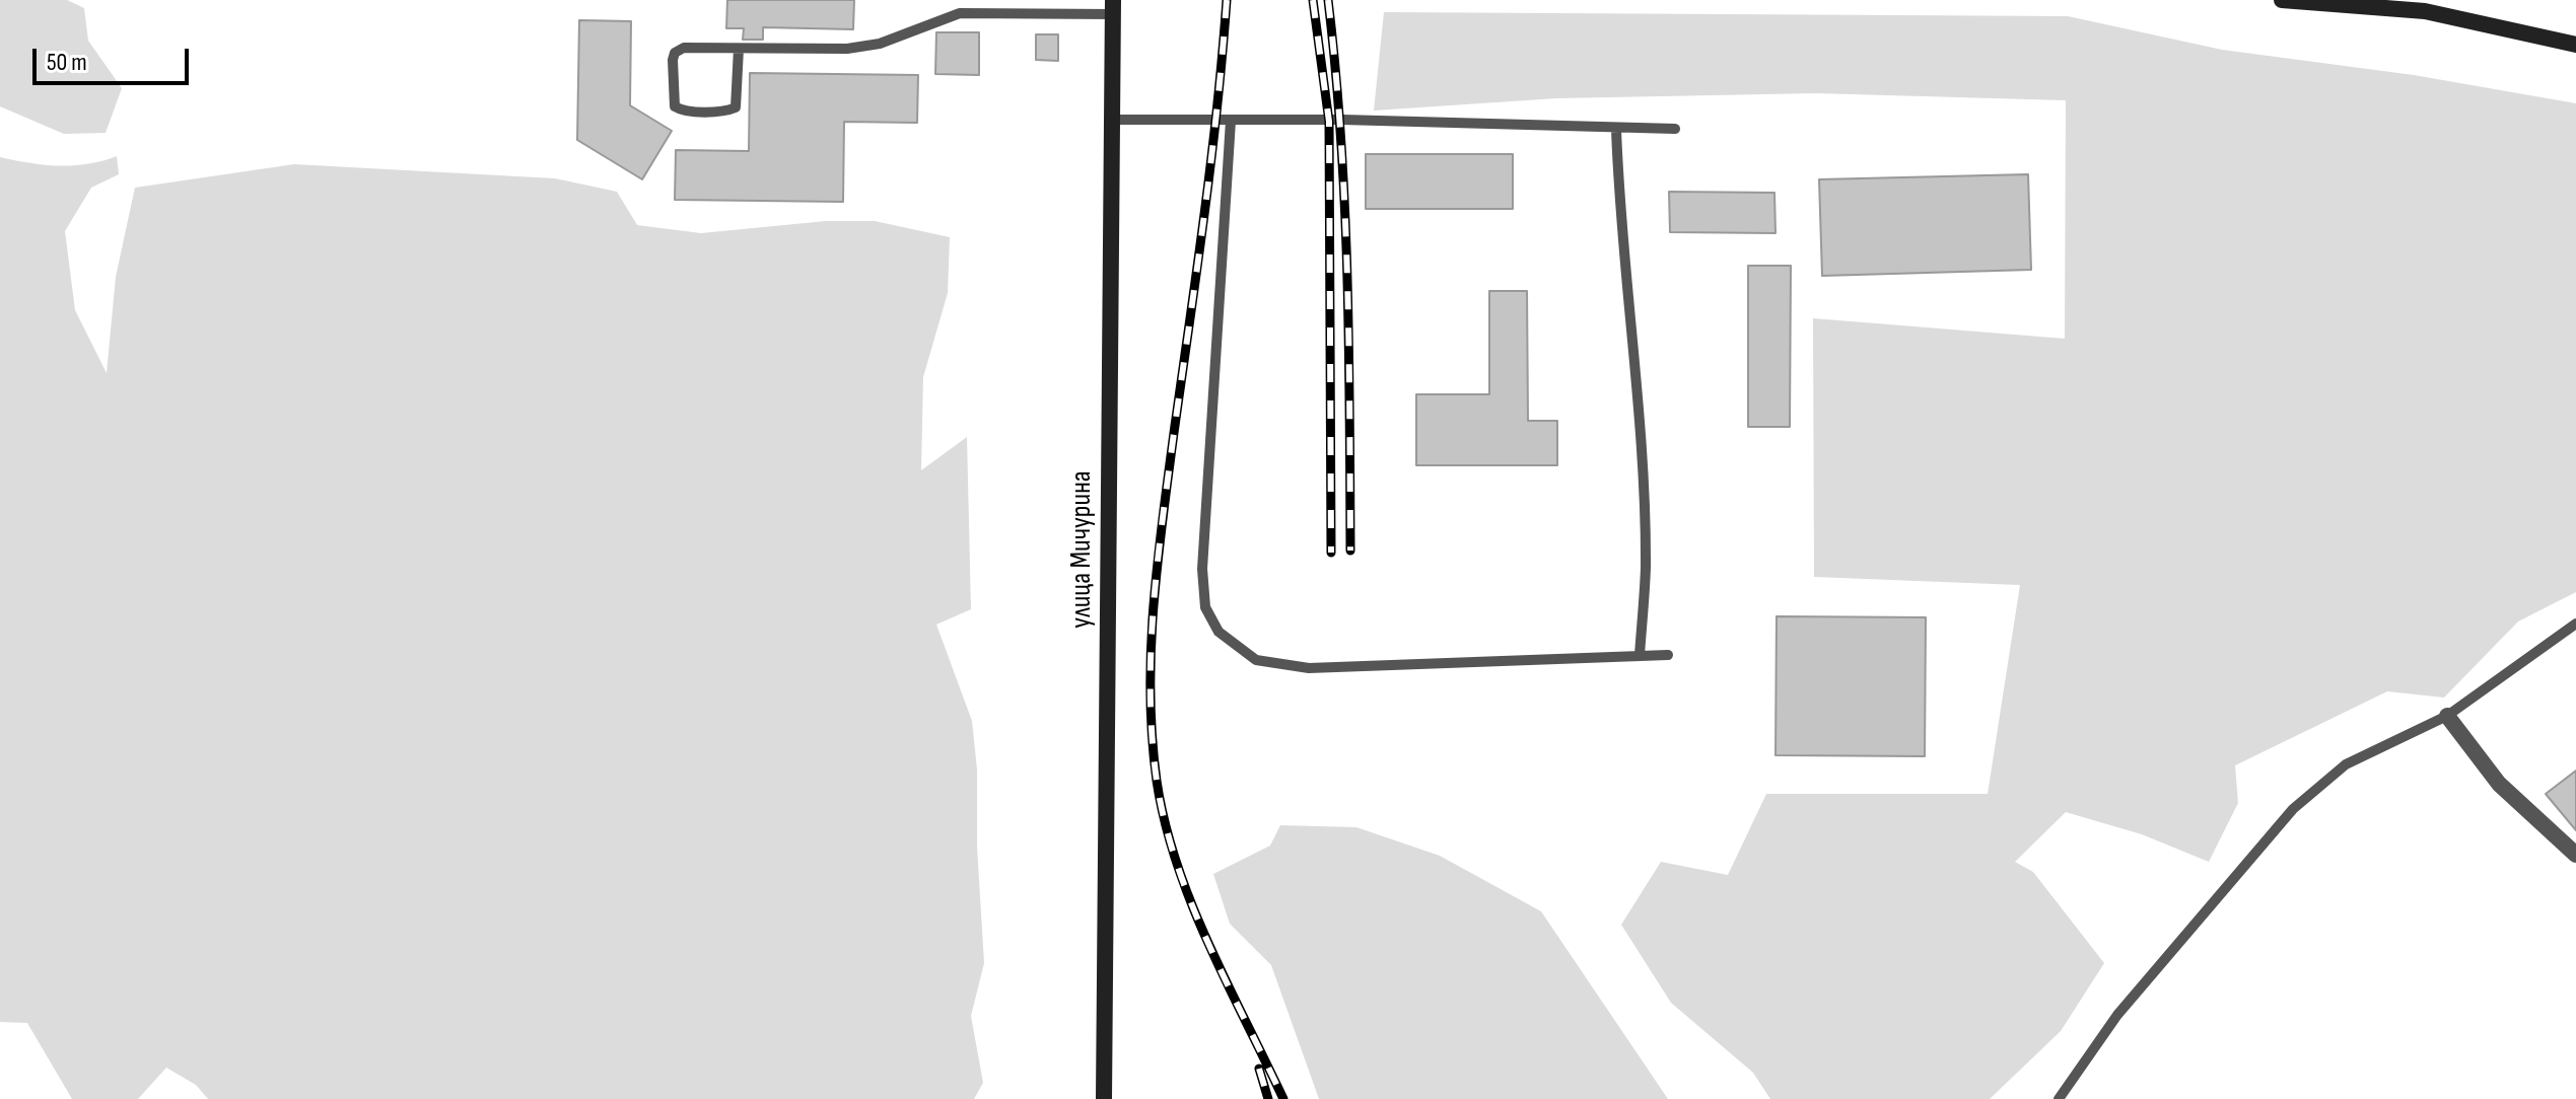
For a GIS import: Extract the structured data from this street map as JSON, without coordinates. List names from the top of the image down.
{
  "streets": {
    "street": ["улица Мичурина"]
  },
  "scale_bar": "50 m"
}
